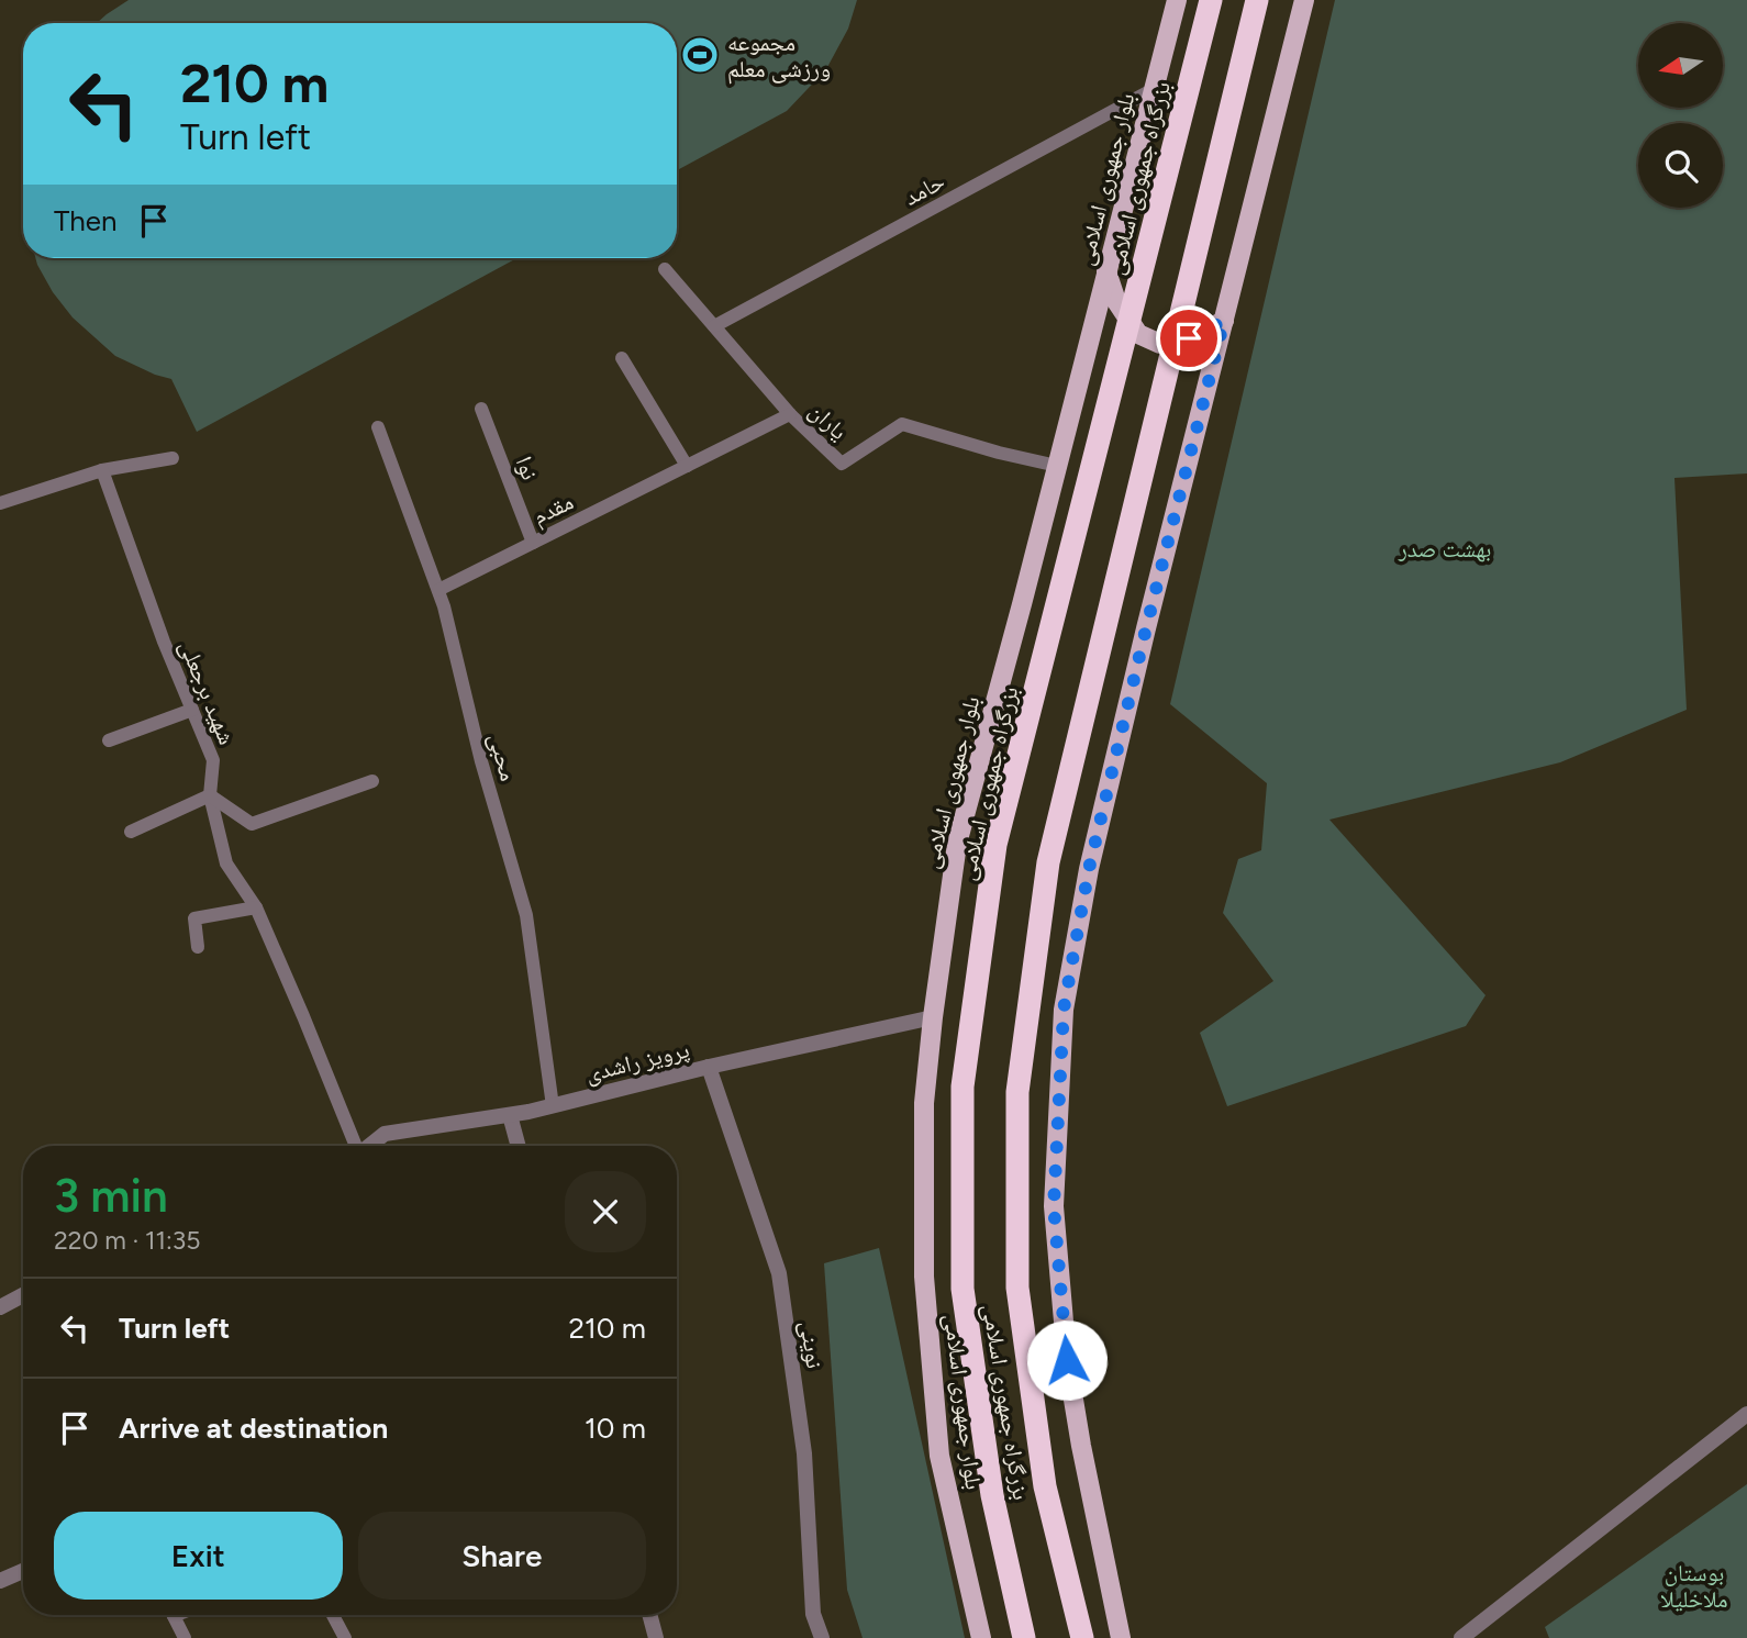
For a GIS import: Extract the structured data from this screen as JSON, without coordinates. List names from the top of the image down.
{
  "streets": {
    "highway": ["بزرگراه جمهوری اسلامی"],
    "main road": ["بلوار جمهوری اسلامی"],
    "street": ["پرویز راشدی", "نوینی"],
    "lane": [
      "حامد",
      "یاران",
      "نوا",
      "مقدم",
      "شهید برجعلی",
      "محبی"
    ]
  },
  "crossings": [
    ["بلوار جمهوری اسلامی", "حامد"],
    ["بلوار جمهوری اسلامی", "یاران"],
    ["بلوار جمهوری اسلامی", "پرویز راشدی"],
    ["حامد", "یاران"],
    ["یاران", "مقدم"],
    ["نوا", "مقدم"],
    ["مقدم", "محبی"],
    ["محبی", "پرویز راشدی"],
    ["پرویز راشدی", "نوینی"]
  ],
  "parks": ["بهشت صدر", "بوستان ملاخلیلا"],
  "places": {
    "sports": ["مجموعه ورزشی معلم"]
  },
  "north": "left",
  "page": {
    "turn": ["210 m", "Turn left"],
    "then": "Then",
    "heading": ["3 min", "220 m · 11:35"],
    "list": [
      {
        "name": "Turn left",
        "value": "210 m"
      },
      {
        "name": "Arrive at destination",
        "value": "10 m"
      }
    ],
    "buttons": ["Exit", "Share"]
  }
}
